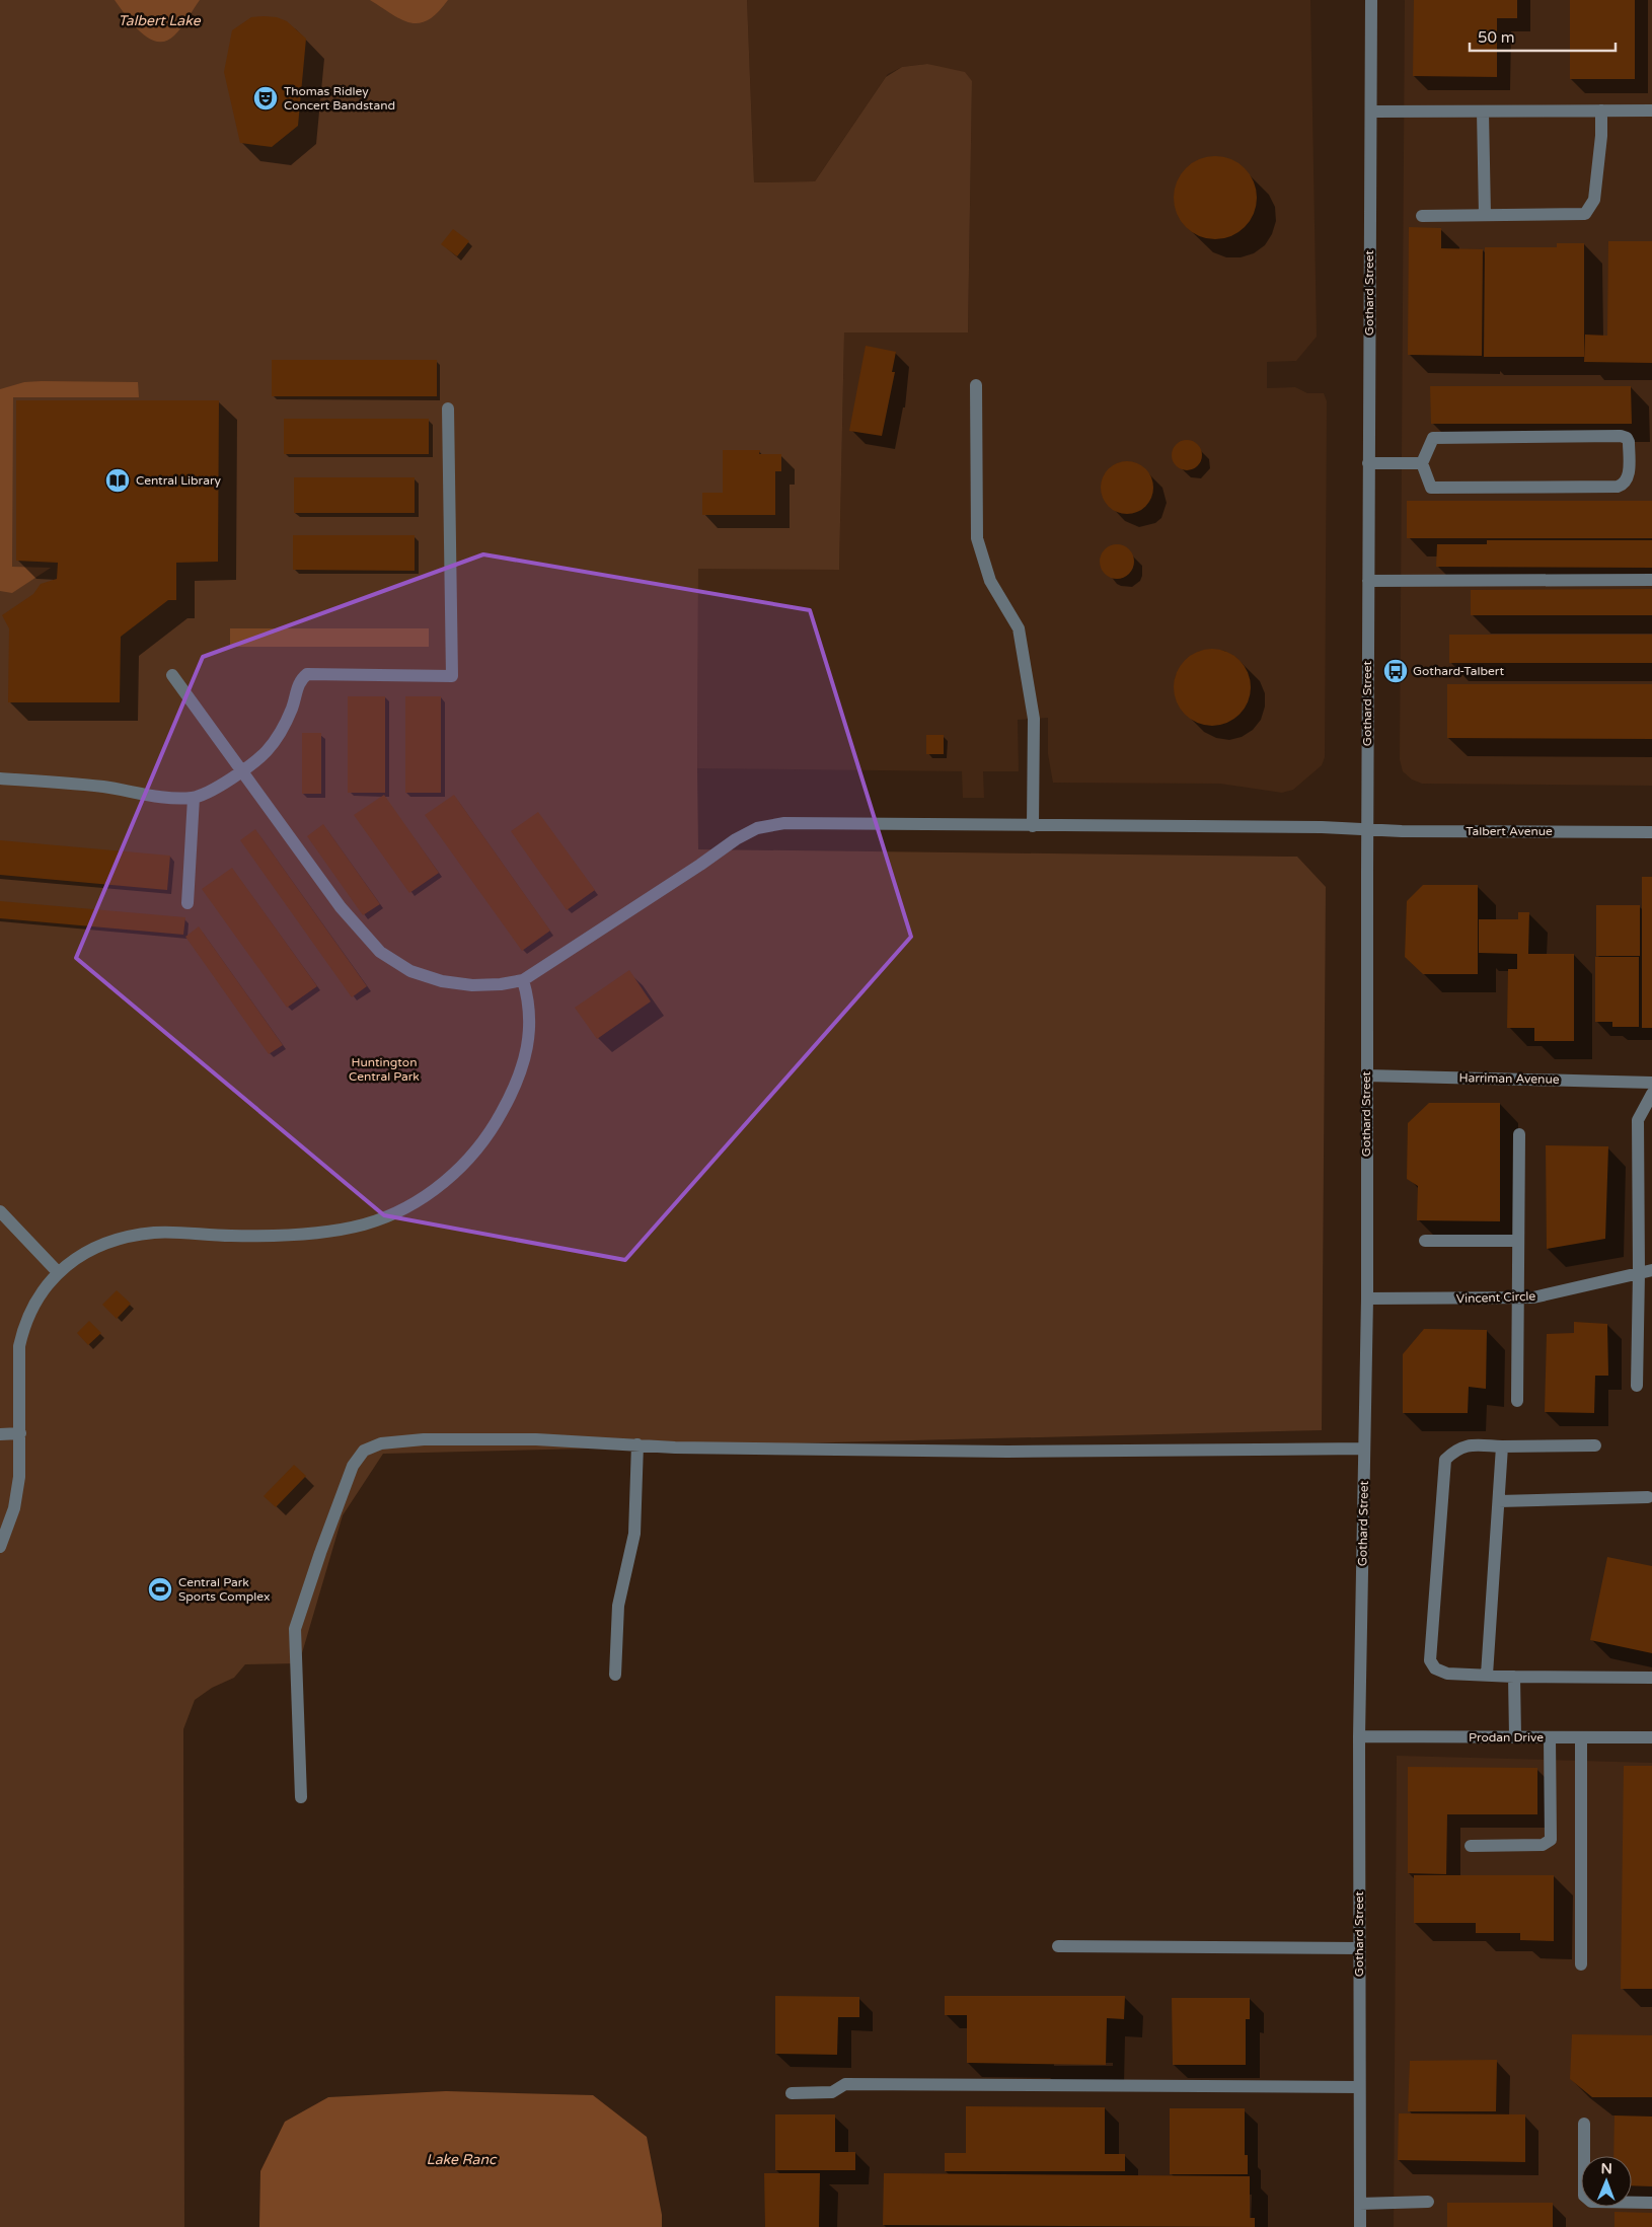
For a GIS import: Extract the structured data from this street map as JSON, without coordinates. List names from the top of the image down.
{
  "streets": {
    "street": [
      "Gothard Street",
      "Talbert Avenue",
      "Harriman Avenue",
      "Vincent Circle",
      "Prodan Drive"
    ]
  },
  "crossings": [
    ["Gothard Street", "Talbert Avenue"],
    ["Gothard Street", "Harriman Avenue"],
    ["Gothard Street", "Vincent Circle"],
    ["Gothard Street", "Prodan Drive"]
  ],
  "water": ["Talbert Lake", "Lake Ranc"],
  "parks": ["Huntington Central Park"],
  "places": {
    "theatre": ["Thomas Ridley Concert Bandstand"],
    "library": ["Central Library"],
    "bus stop": ["Gothard-Talbert"],
    "sports": ["Central Park Sports Complex"]
  },
  "scale_bar": "50 m",
  "north": "top"
}
